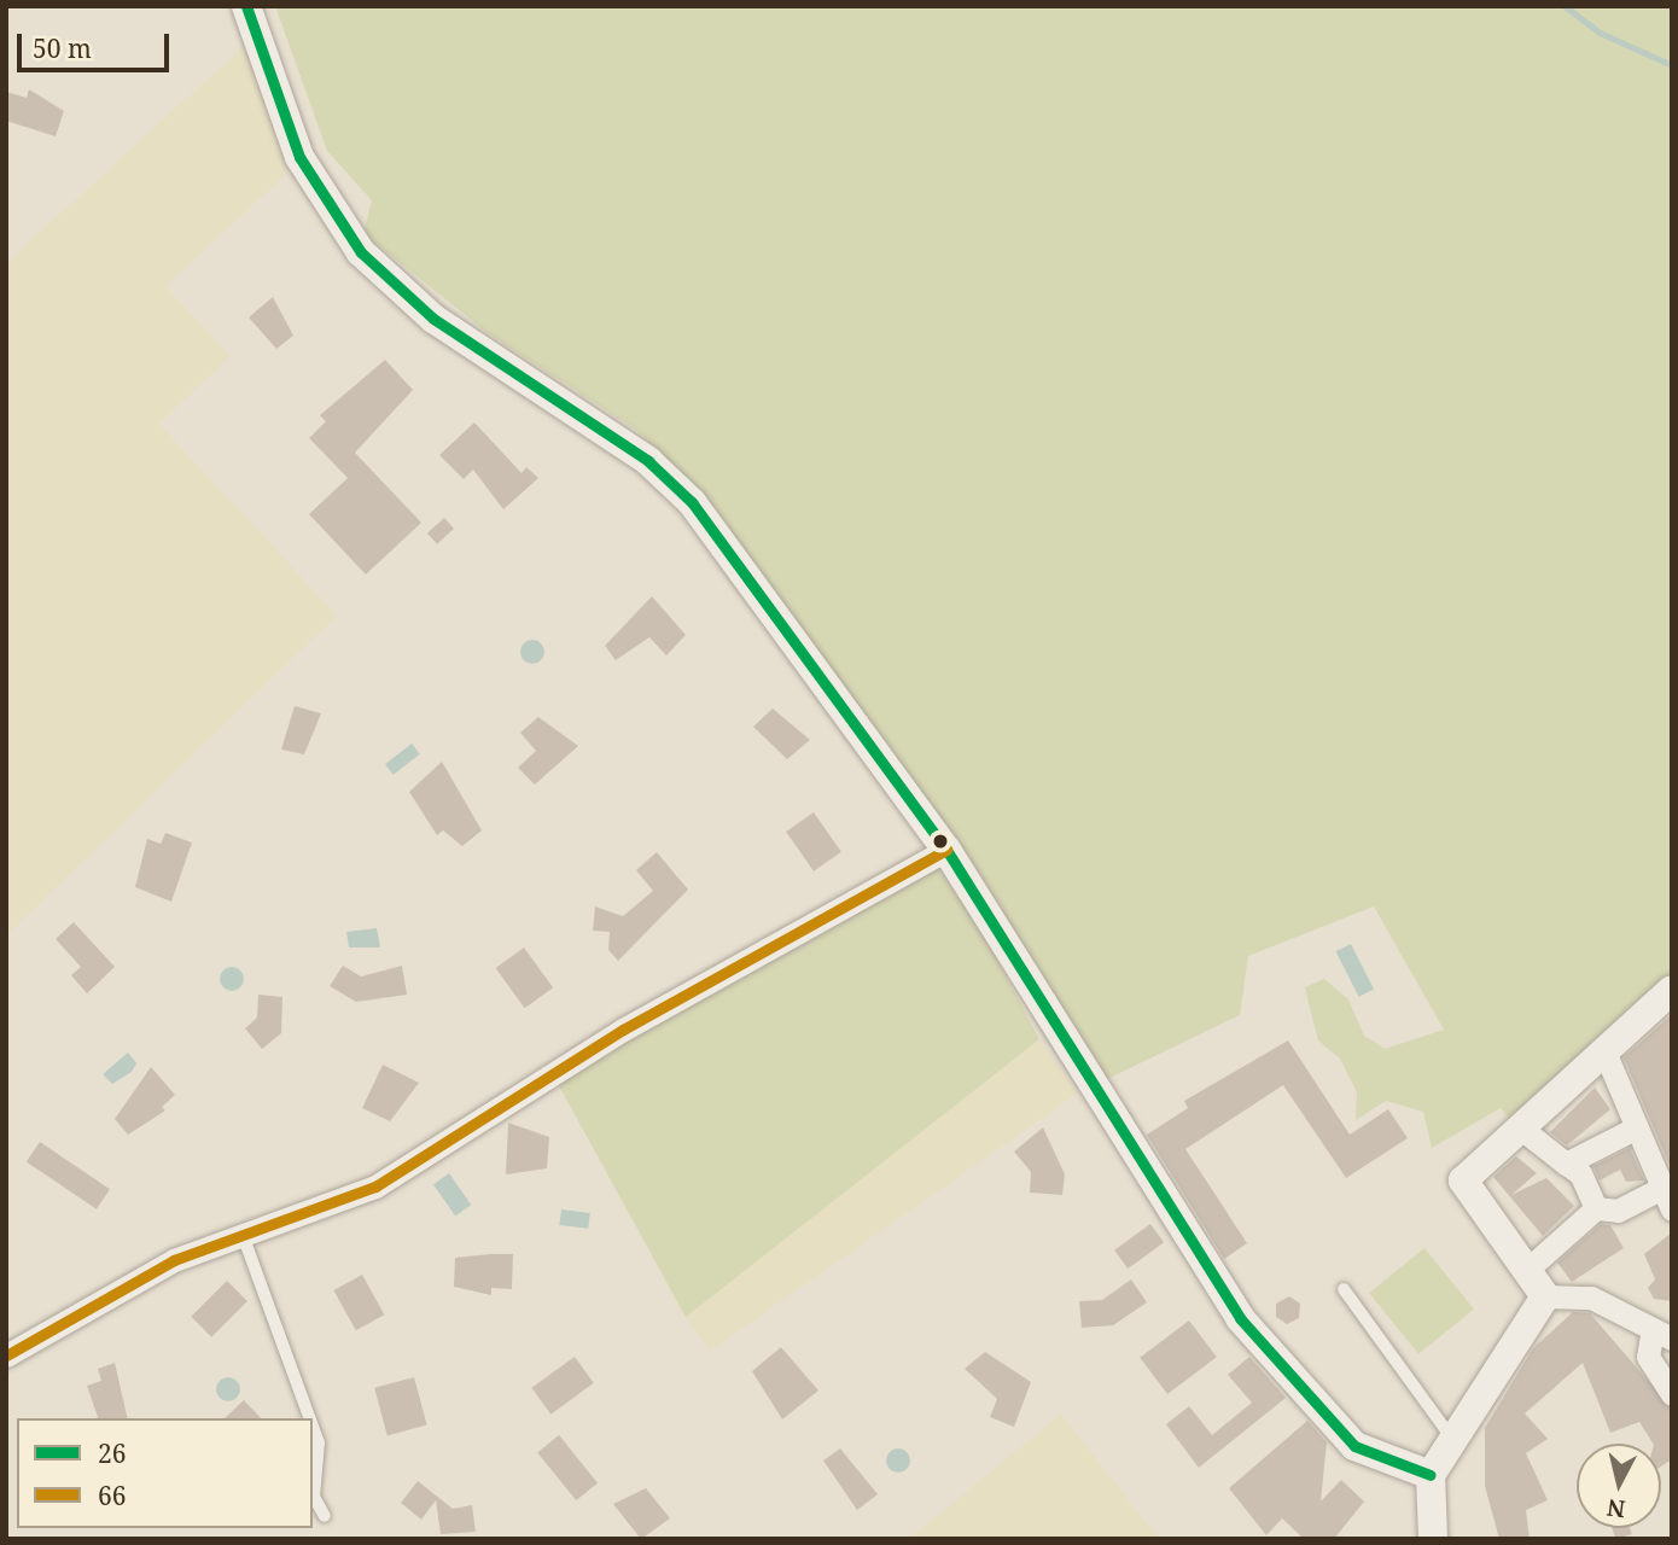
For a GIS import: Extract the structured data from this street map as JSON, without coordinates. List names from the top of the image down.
{
  "lines": ["transit line 26", "transit line 66"],
  "legend": ["26", "66"],
  "scale_bar": "50 m",
  "north": "bottom"
}
